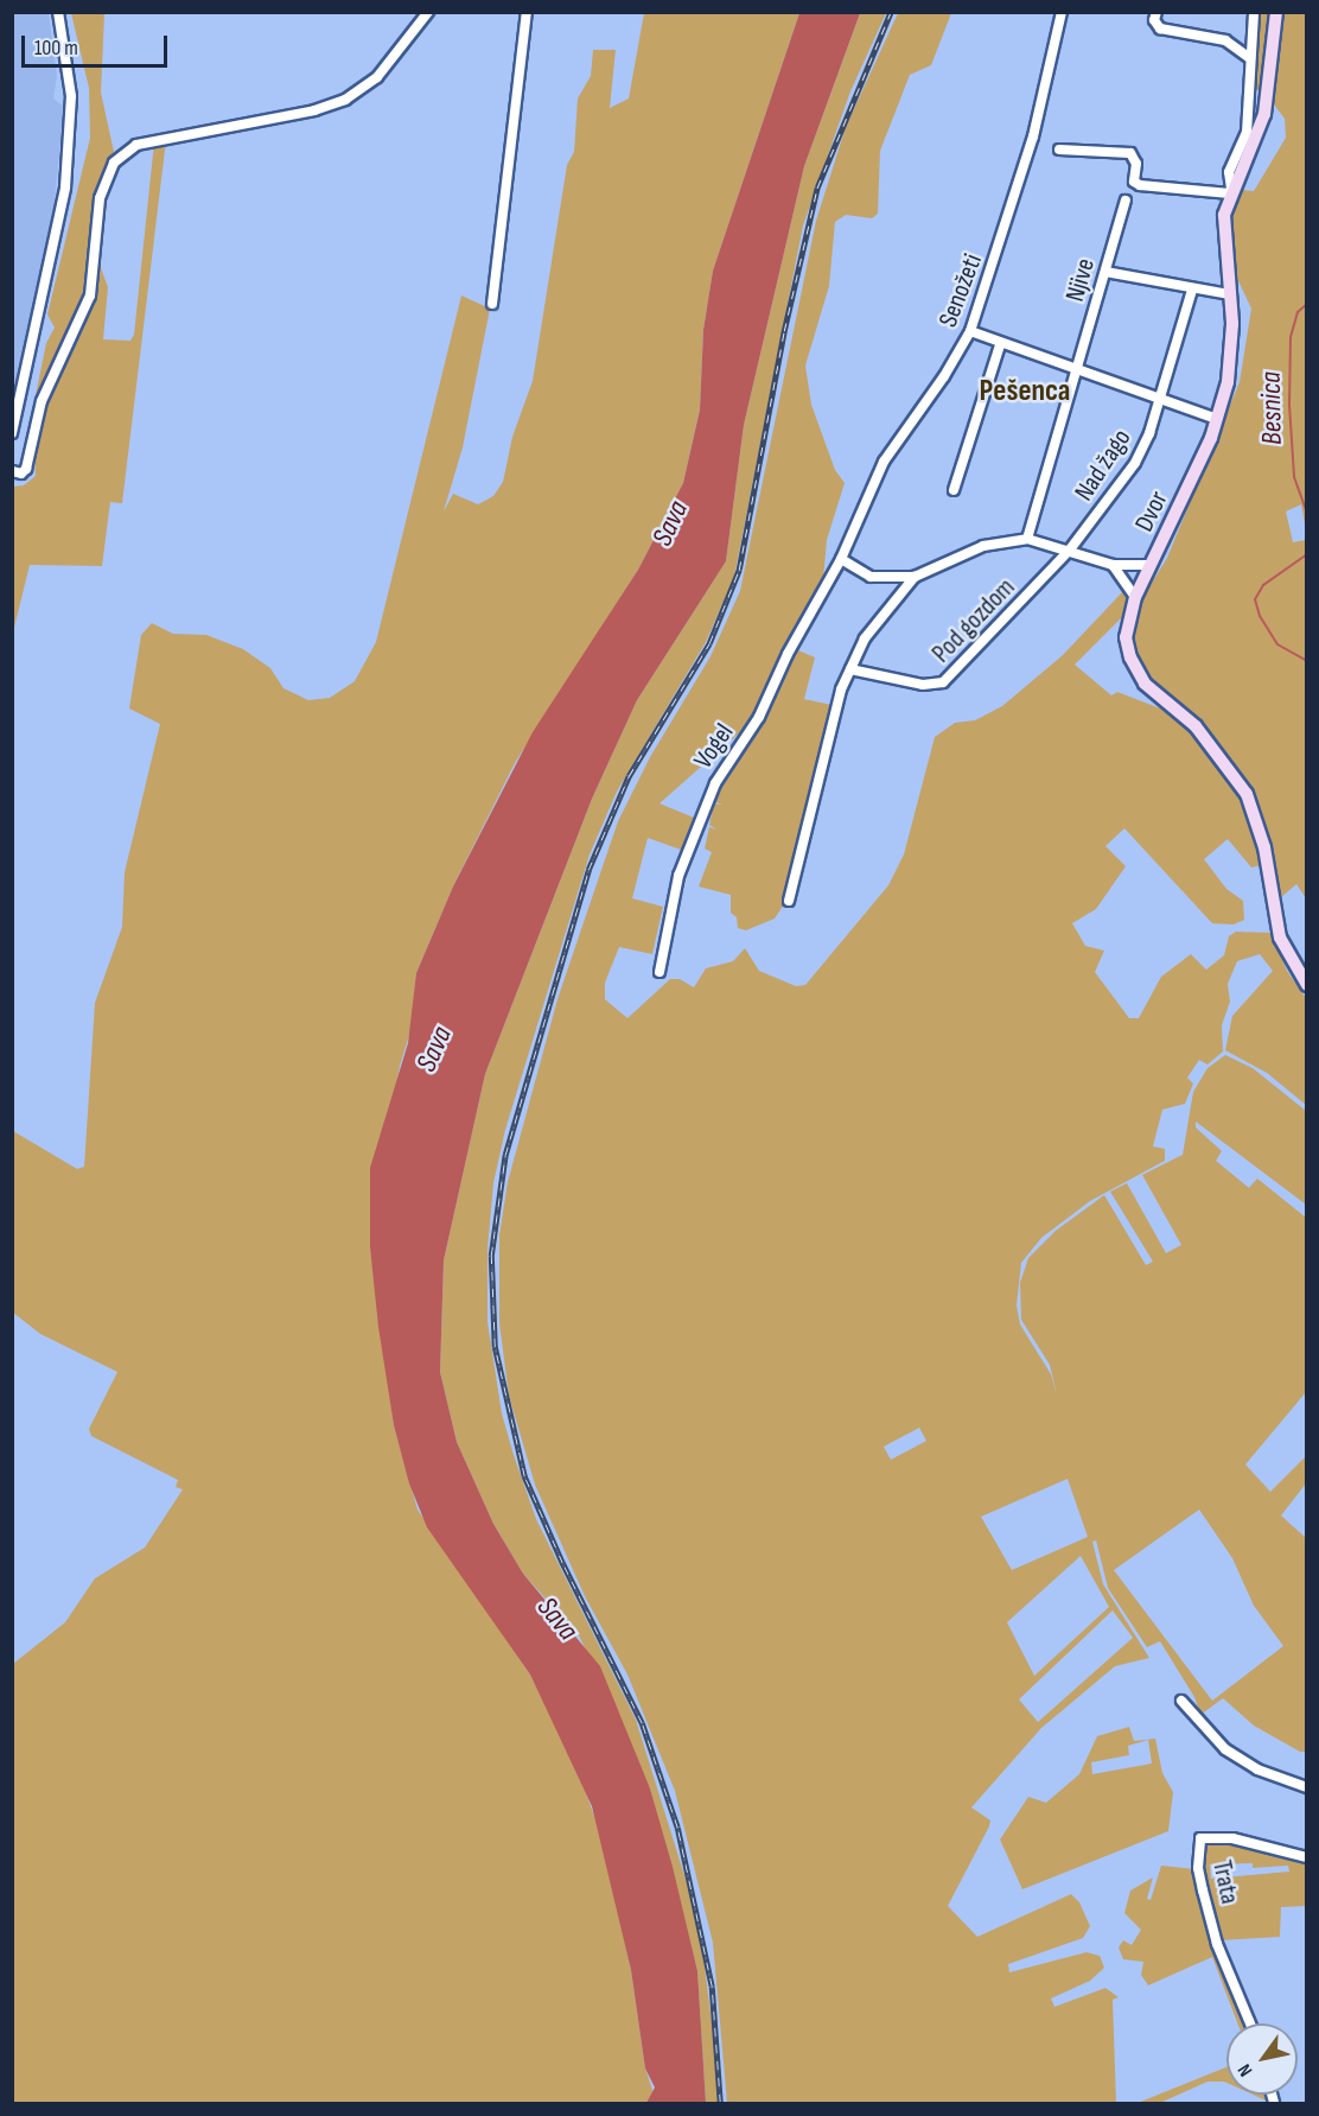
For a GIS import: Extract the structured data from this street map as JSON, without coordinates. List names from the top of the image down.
{
  "streets": {
    "street": [
      "Njive",
      "Senožeti",
      "Nad žago",
      "Dvor",
      "Pod gozdom",
      "Vogel",
      "Trata"
    ]
  },
  "crossings": [
    ["Njive", "Nad žago"],
    ["Senožeti", "Vogel"],
    ["Nad žago", "Dvor"],
    ["Nad žago", "Pod gozdom"]
  ],
  "districts": ["Pešenca"],
  "water": ["Besnica", "Sava"],
  "scale_bar": "100 m",
  "north": "bottom left"
}
